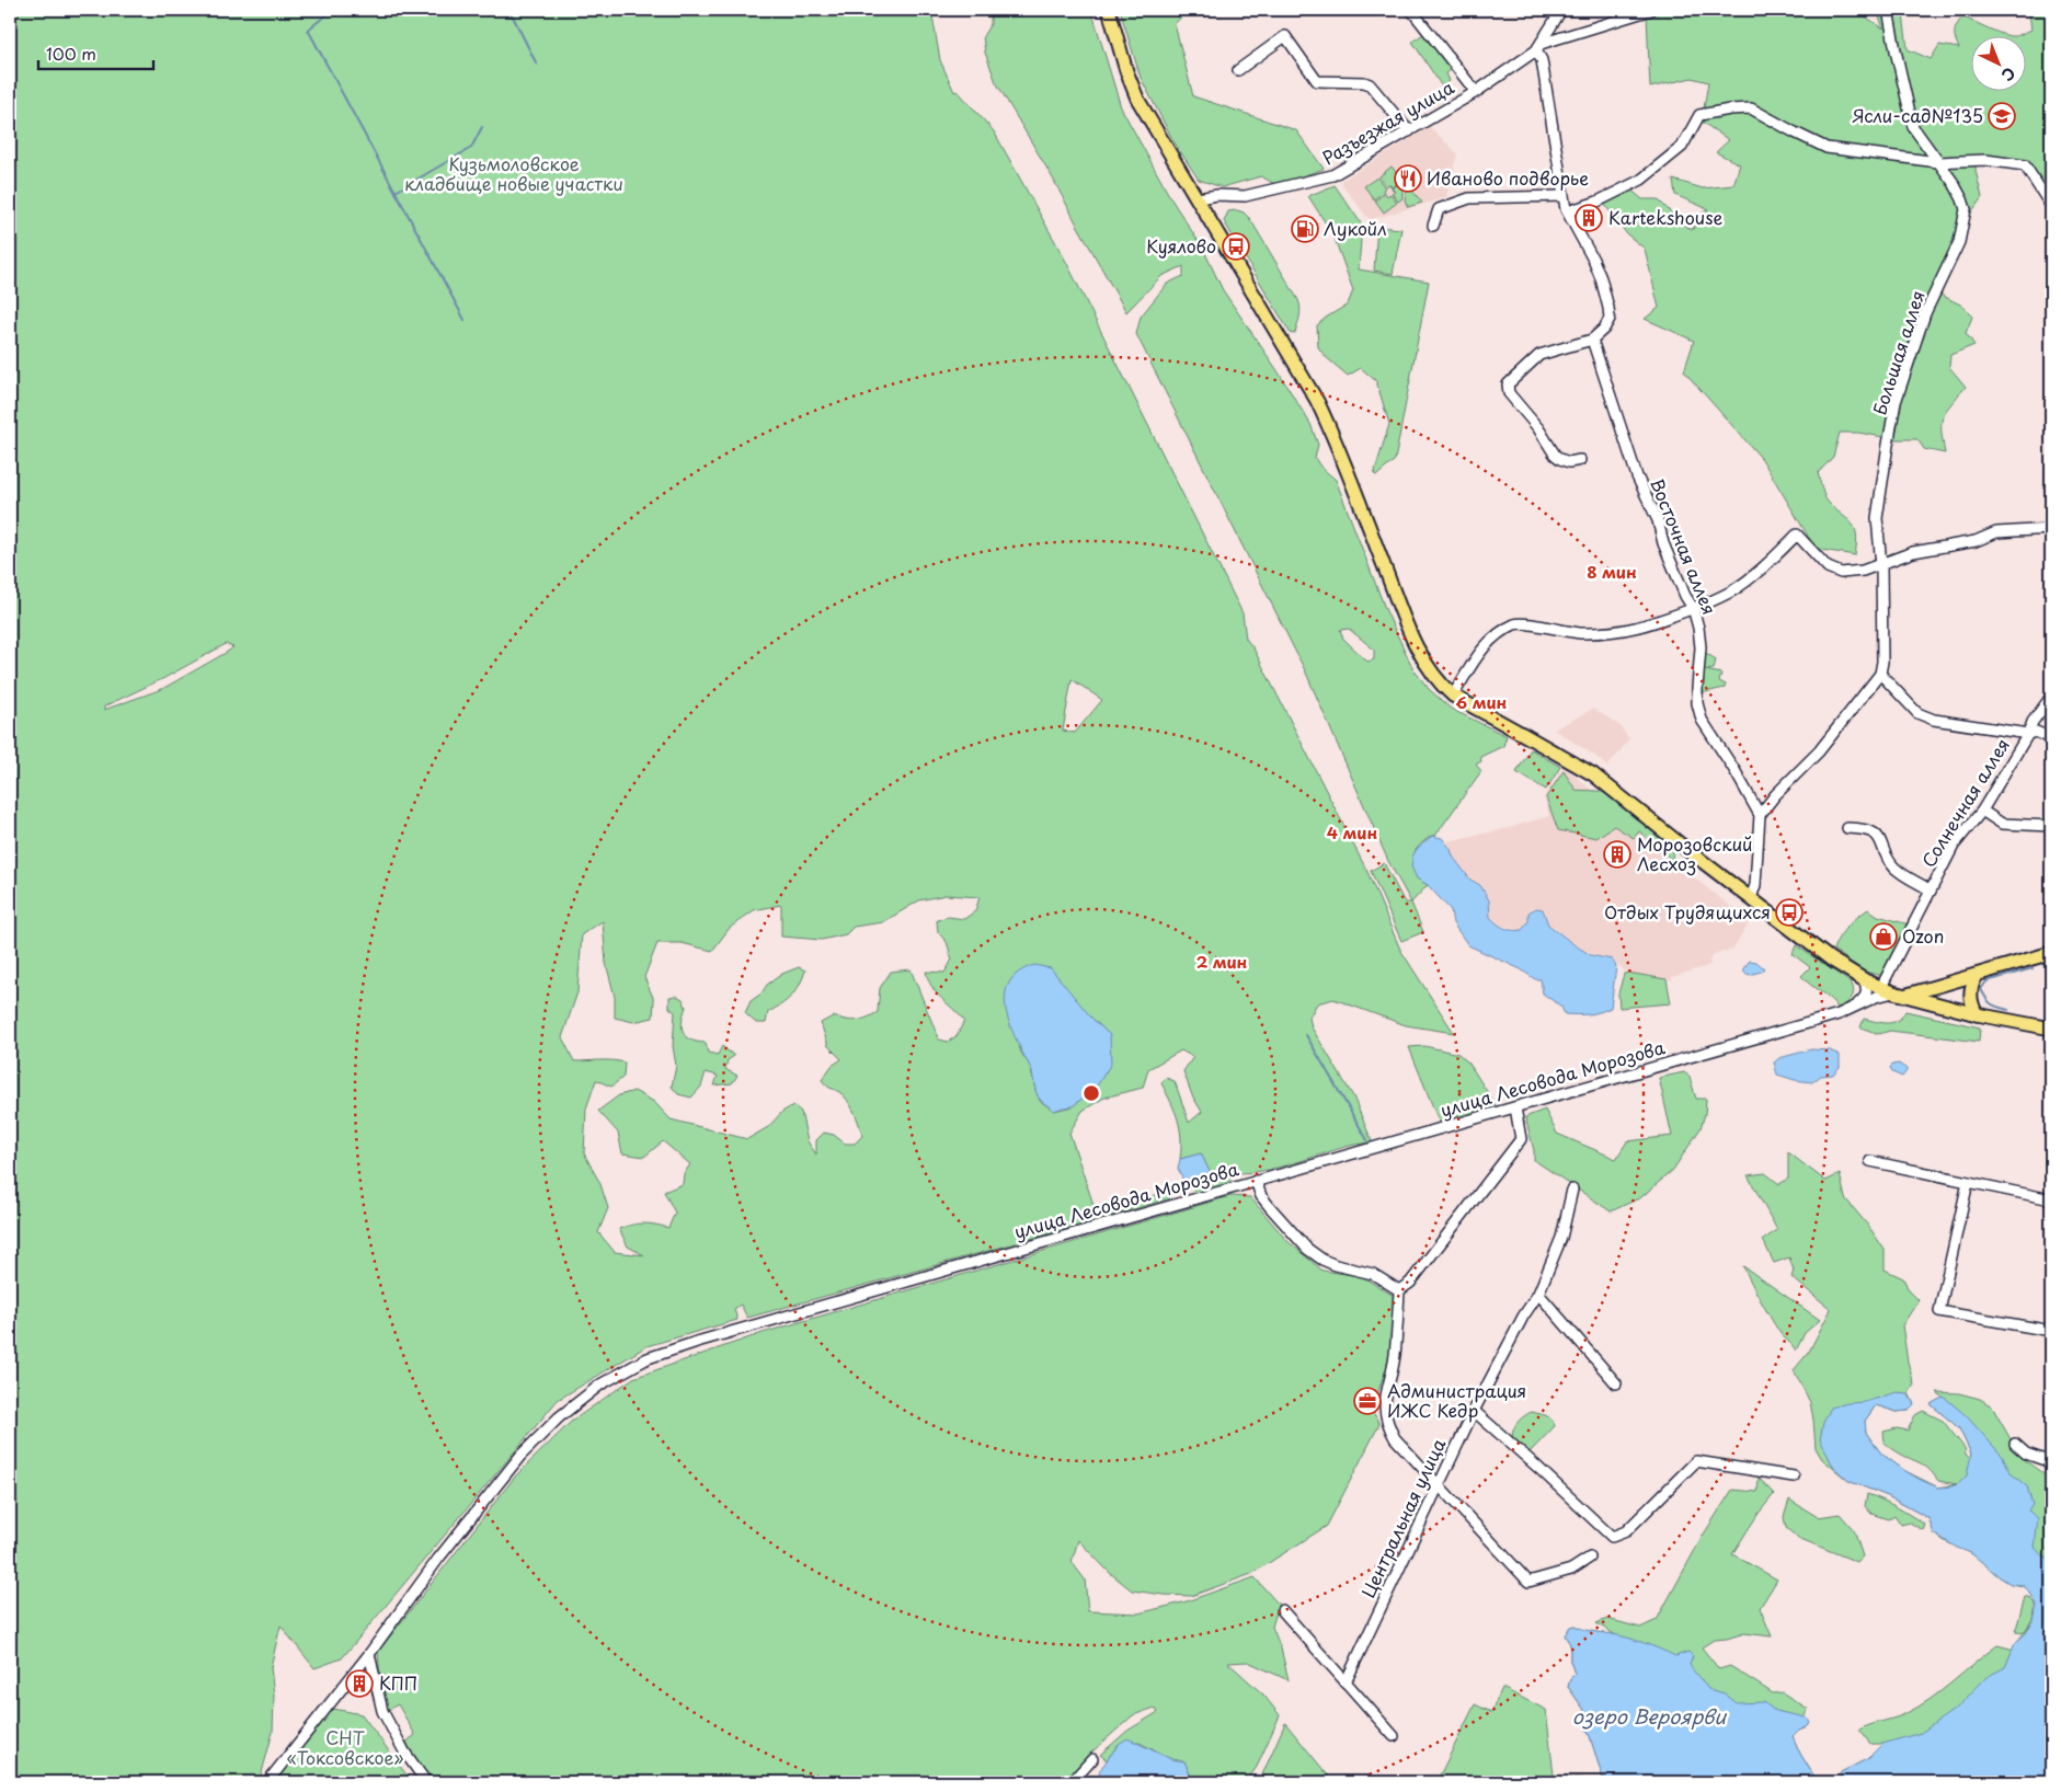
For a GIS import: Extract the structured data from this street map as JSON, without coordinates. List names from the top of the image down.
{
  "streets": {
    "street": [
      "Разъезжая улица",
      "Большая аллея",
      "Восточная аллея",
      "Солнечная аллея",
      "улица Лесовода Морозова",
      "Центральная улица"
    ]
  },
  "crossings": [
    ["Солнечная аллея", "улица Лесовода Морозова"]
  ],
  "water": ["озеро Вероярви"],
  "parks": ["Кузьмоловское кладбище новые участки", "СНТ «Токсовское»"],
  "places": {
    "school or university": ["Ясли-сад№135"],
    "restaurant": ["Иваново подворье"],
    "building": ["Kartekshouse", "Морозовский Лесхоз", "КПП"],
    "fuel station": ["Лукойл"],
    "bus stop": ["Куялово", "Отдых Трудящихся"],
    "shop": ["Ozon"],
    "office": ["Администрация ИЖС Кедр"]
  },
  "scale_bar": "100 m",
  "north": "bottom right",
  "rings": [
    "8 мин",
    "6 мин",
    "4 мин",
    "2 мин"
  ]
}
